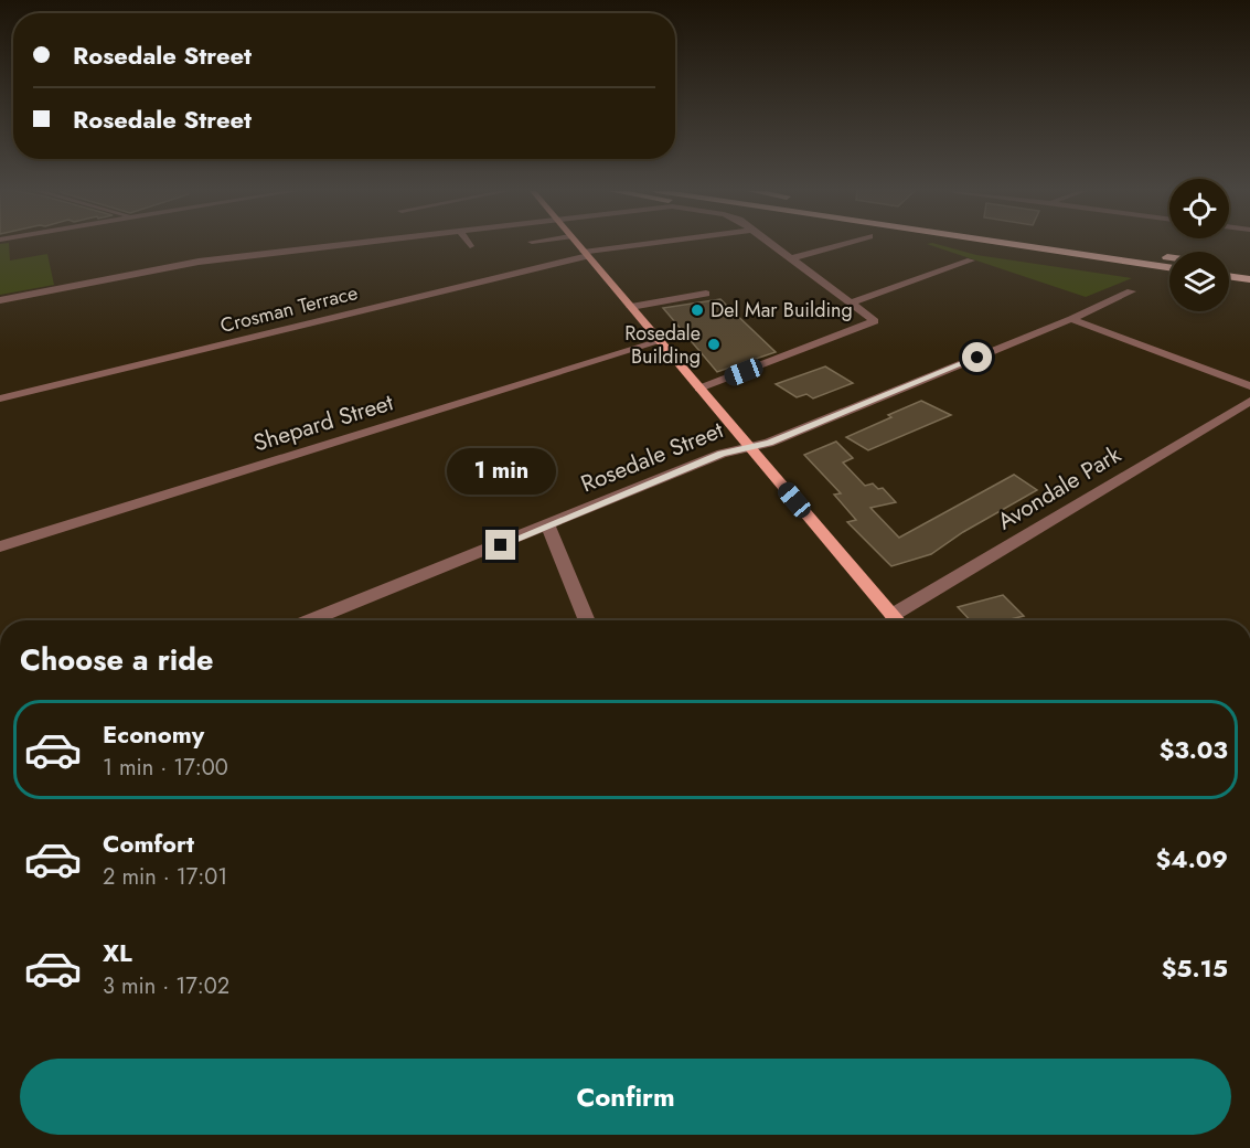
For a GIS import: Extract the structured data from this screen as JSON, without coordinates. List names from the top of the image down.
{
  "streets": {
    "street": [
      "Crosman Terrace",
      "Shepard Street",
      "Rosedale Street",
      "Avondale Park"
    ]
  },
  "places": ["Del Mar Building", "Rosedale Building"],
  "page": {
    "banner": ["Rosedale Street", "Rosedale Street"],
    "bubble": "1 min",
    "heading": "Choose a ride",
    "list": [
      {
        "name": "Economy",
        "note": "1 min · 17:00",
        "value": "$3.03"
      },
      {
        "name": "Comfort",
        "note": "2 min · 17:01",
        "value": "$4.09"
      },
      {
        "name": "XL",
        "note": "3 min · 17:02",
        "value": "$5.15"
      }
    ],
    "buttons": "Confirm"
  }
}
